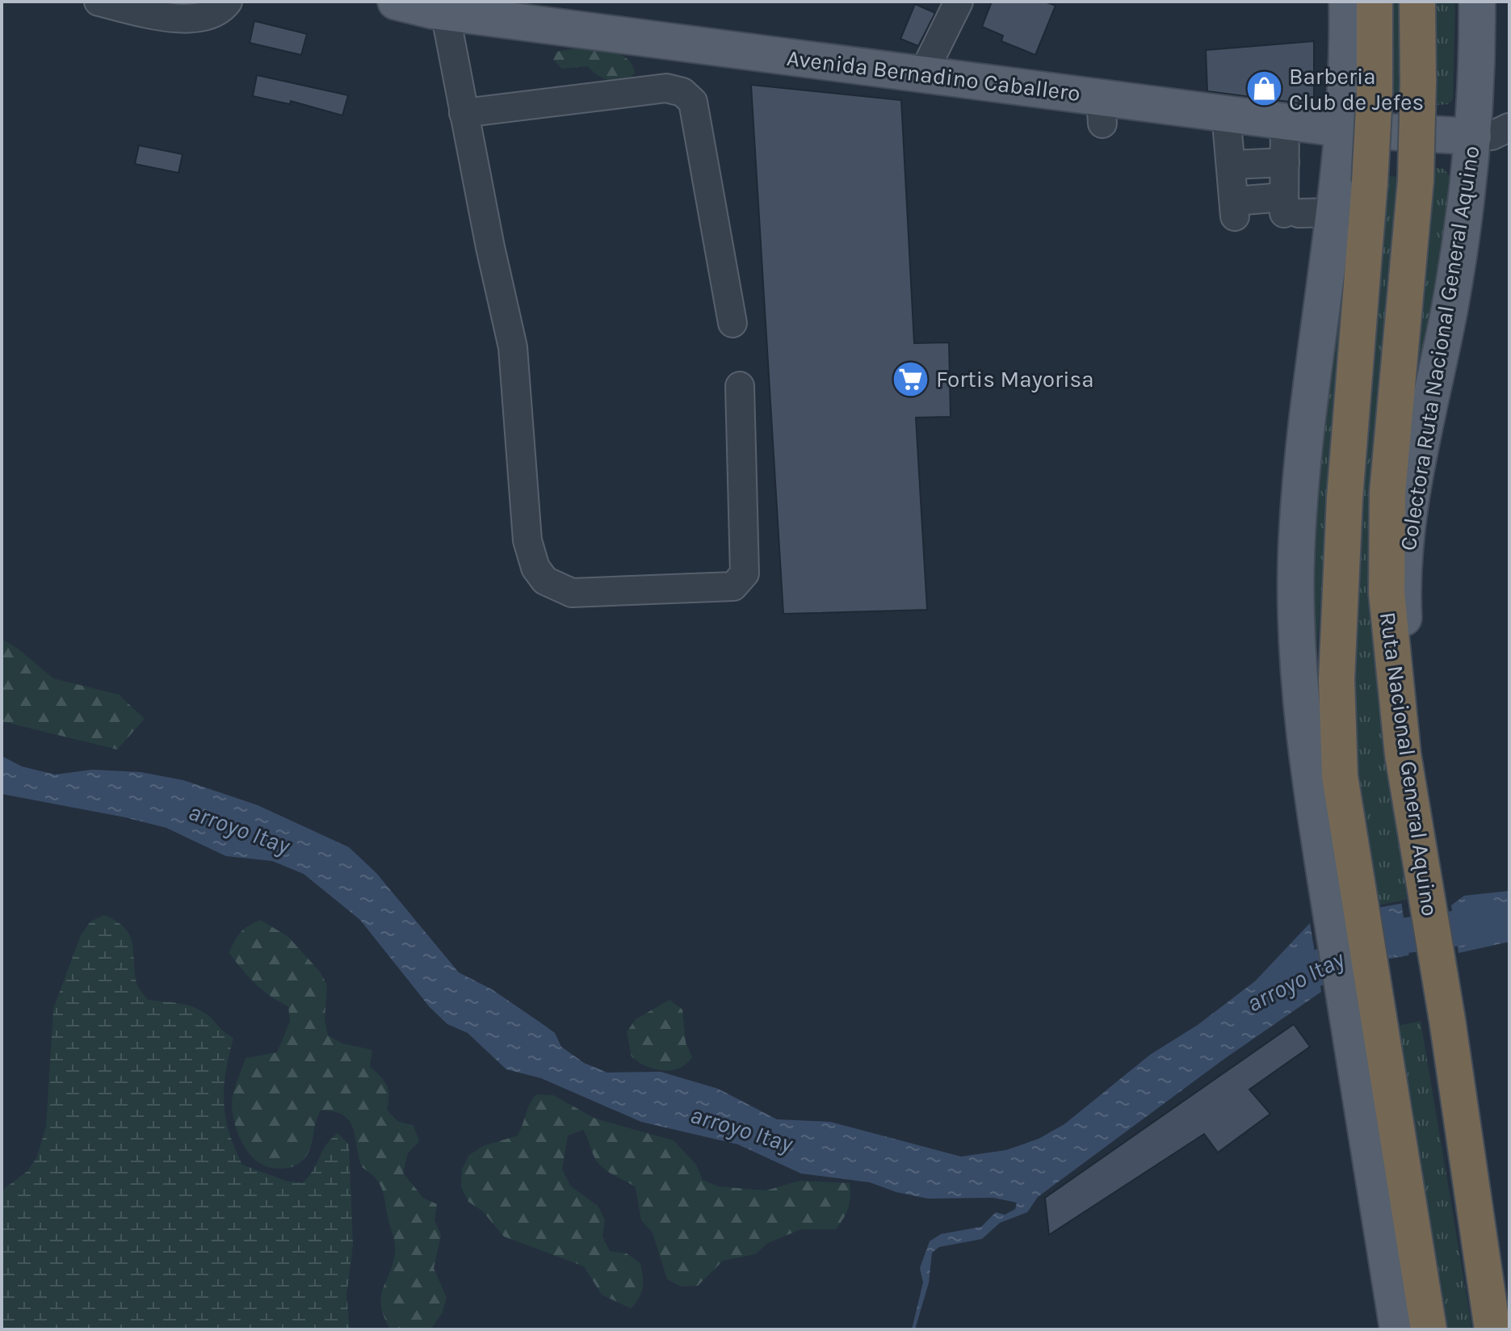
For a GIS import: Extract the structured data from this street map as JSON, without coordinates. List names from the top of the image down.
{
  "streets": {
    "highway": ["Ruta Nacional General Aquino"],
    "main road": ["Avenida Bernadino Caballero", "Colectora Ruta Nacional General Aquino"]
  },
  "crossings": [
    ["Avenida Bernadino Caballero", "Colectora Ruta Nacional General Aquino"],
    ["Colectora Ruta Nacional General Aquino", "Ruta Nacional General Aquino"]
  ],
  "water": ["arroyo Itay"],
  "places": {
    "shop": ["Barberia Club de Jefes"],
    "supermarket": ["Fortis Mayorisa"]
  }
}
